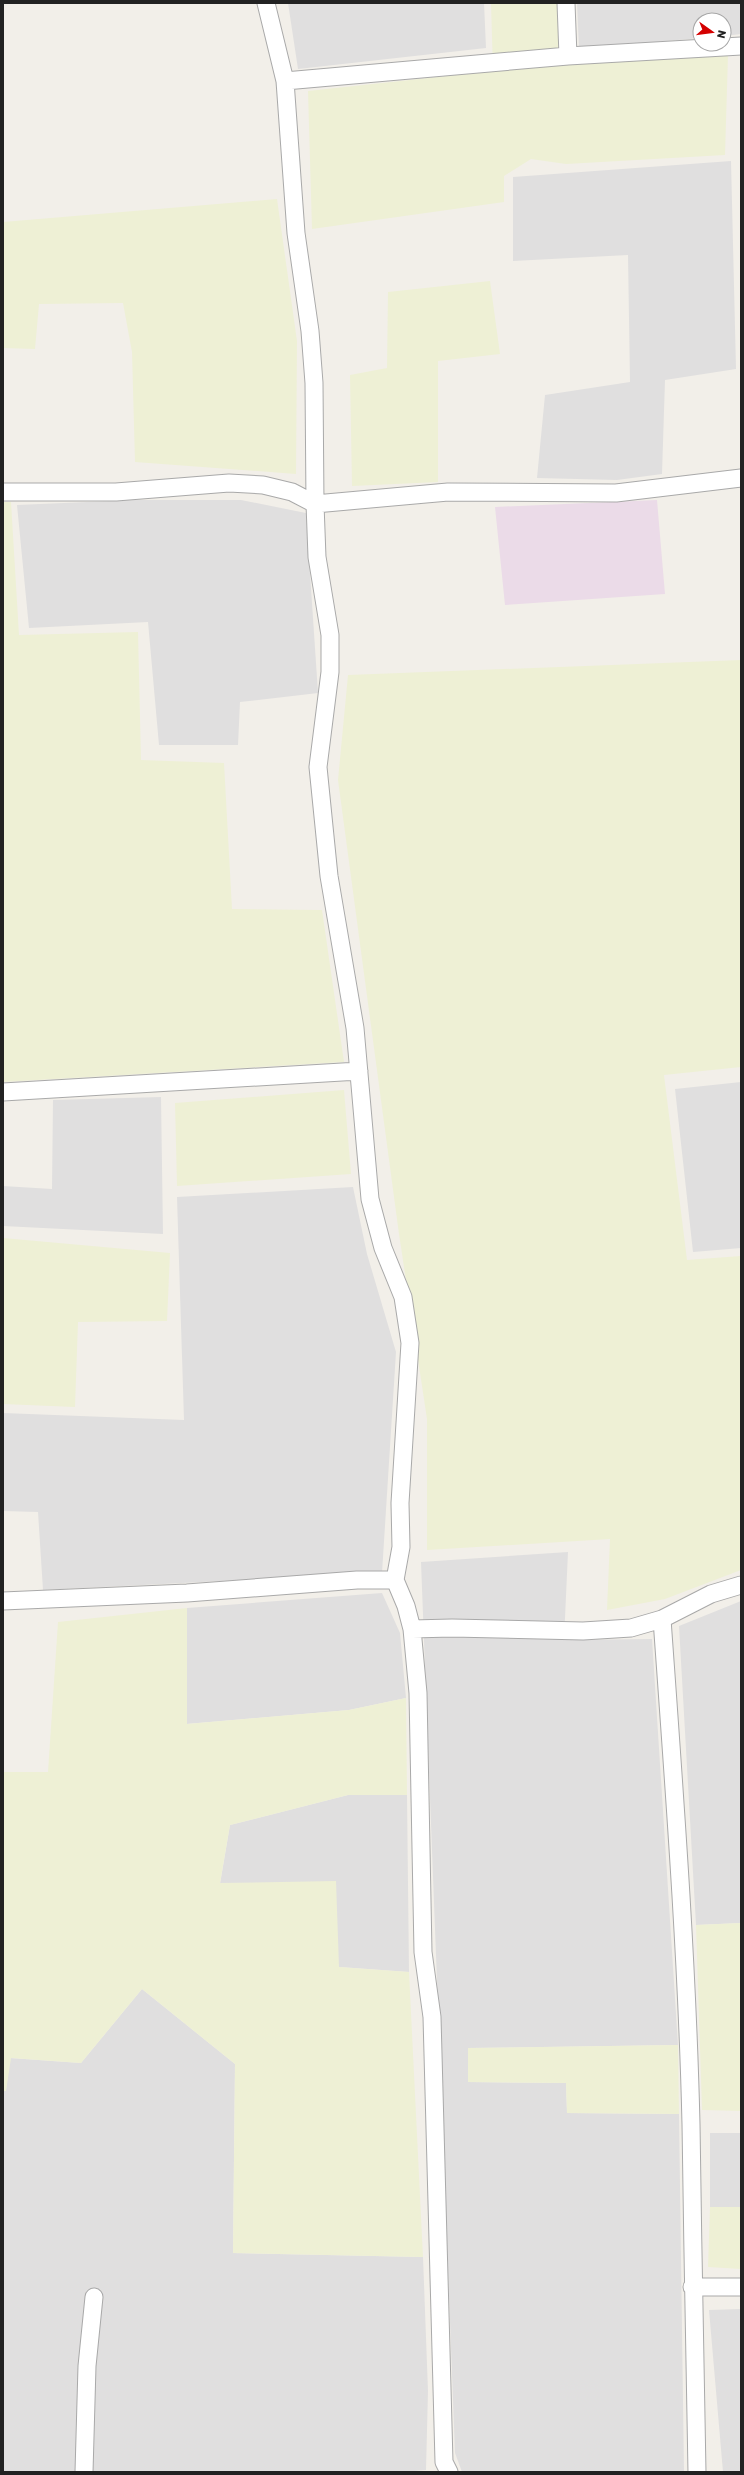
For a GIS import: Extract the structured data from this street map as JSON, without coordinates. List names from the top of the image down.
{
  "north": "right"
}
